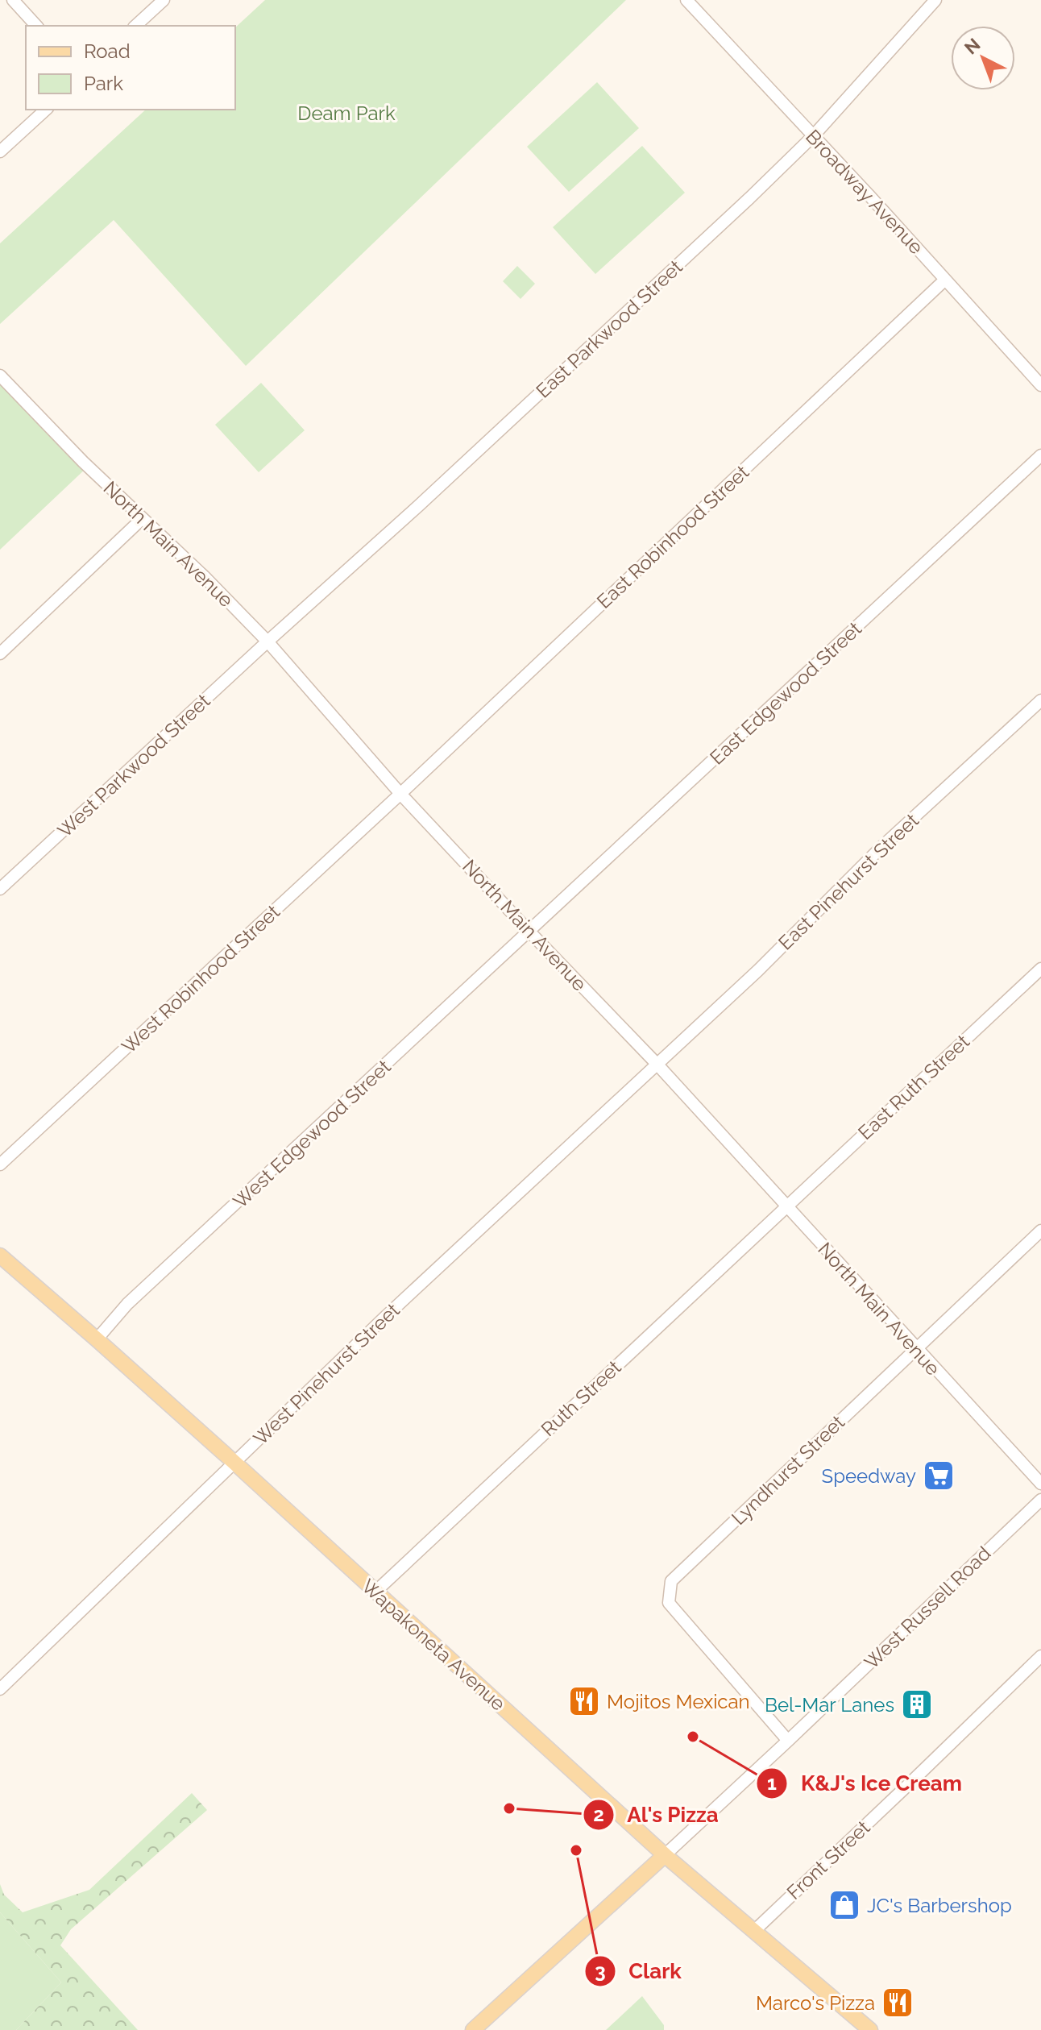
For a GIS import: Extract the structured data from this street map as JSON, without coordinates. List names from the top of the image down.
{
  "streets": {
    "main road": ["West Russell Road", "Wapakoneta Avenue"],
    "street": [
      "Broadway Avenue",
      "East Parkwood Street",
      "East Robinhood Street",
      "North Main Avenue",
      "East Edgewood Street",
      "West Parkwood Street",
      "East Pinehurst Street",
      "West Robinhood Street",
      "East Ruth Street",
      "West Edgewood Street",
      "West Pinehurst Street",
      "Ruth Street",
      "Lyndhurst Street",
      "Front Street"
    ]
  },
  "crossings": [
    ["Broadway Avenue", "East Parkwood Street"],
    ["Broadway Avenue", "East Robinhood Street"],
    ["East Parkwood Street", "North Main Avenue"],
    ["East Parkwood Street", "West Parkwood Street"],
    ["East Robinhood Street", "North Main Avenue"],
    ["East Robinhood Street", "West Robinhood Street"],
    ["North Main Avenue", "East Edgewood Street"],
    ["North Main Avenue", "West Parkwood Street"],
    ["North Main Avenue", "East Pinehurst Street"],
    ["North Main Avenue", "West Robinhood Street"],
    ["North Main Avenue", "East Ruth Street"],
    ["North Main Avenue", "West Edgewood Street"],
    ["North Main Avenue", "West Pinehurst Street"],
    ["North Main Avenue", "Ruth Street"],
    ["North Main Avenue", "Lyndhurst Street"],
    ["East Edgewood Street", "West Edgewood Street"],
    ["East Pinehurst Street", "West Pinehurst Street"],
    ["East Ruth Street", "Ruth Street"],
    ["West Edgewood Street", "Wapakoneta Avenue"],
    ["West Pinehurst Street", "Wapakoneta Avenue"],
    ["Ruth Street", "Wapakoneta Avenue"],
    ["Lyndhurst Street", "West Russell Road"],
    ["West Russell Road", "Wapakoneta Avenue"],
    ["Wapakoneta Avenue", "Front Street"]
  ],
  "parks": ["Deam Park"],
  "places": {
    "supermarket": ["Speedway"],
    "restaurant": ["Mojitos Mexican", "Marco's Pizza"],
    "building": ["Bel-Mar Lanes"],
    "other": ["K&J's Ice Cream", "Al's Pizza", "Clark"],
    "shop": ["JC's Barbershop"]
  },
  "legend": ["Road", "Park"],
  "north": "top left"
}
